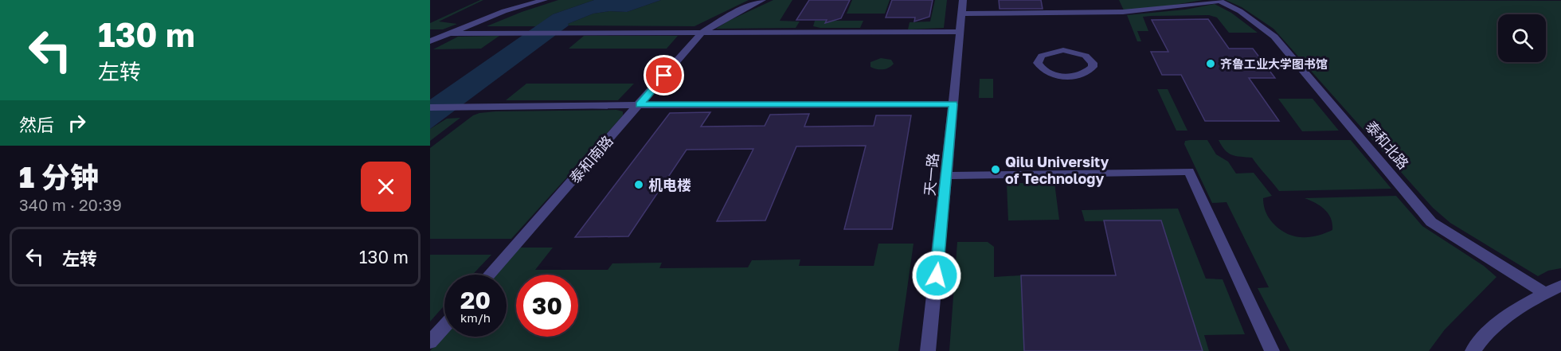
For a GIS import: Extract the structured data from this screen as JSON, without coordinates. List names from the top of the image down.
{
  "streets": {
    "street": ["泰和北路", "泰和南路", "天一路"]
  },
  "places": ["齐鲁工业大学图书馆", "Qilu University of Technology", "机电楼"],
  "page": {
    "turn": ["130 m", "左转"],
    "then": "然后",
    "heading": ["1 分钟", "340 m · 20:39"],
    "list": [
      {
        "name": "左转",
        "value": "130 m"
      }
    ],
    "speed": "20 km/h",
    "limit": "30"
  }
}
